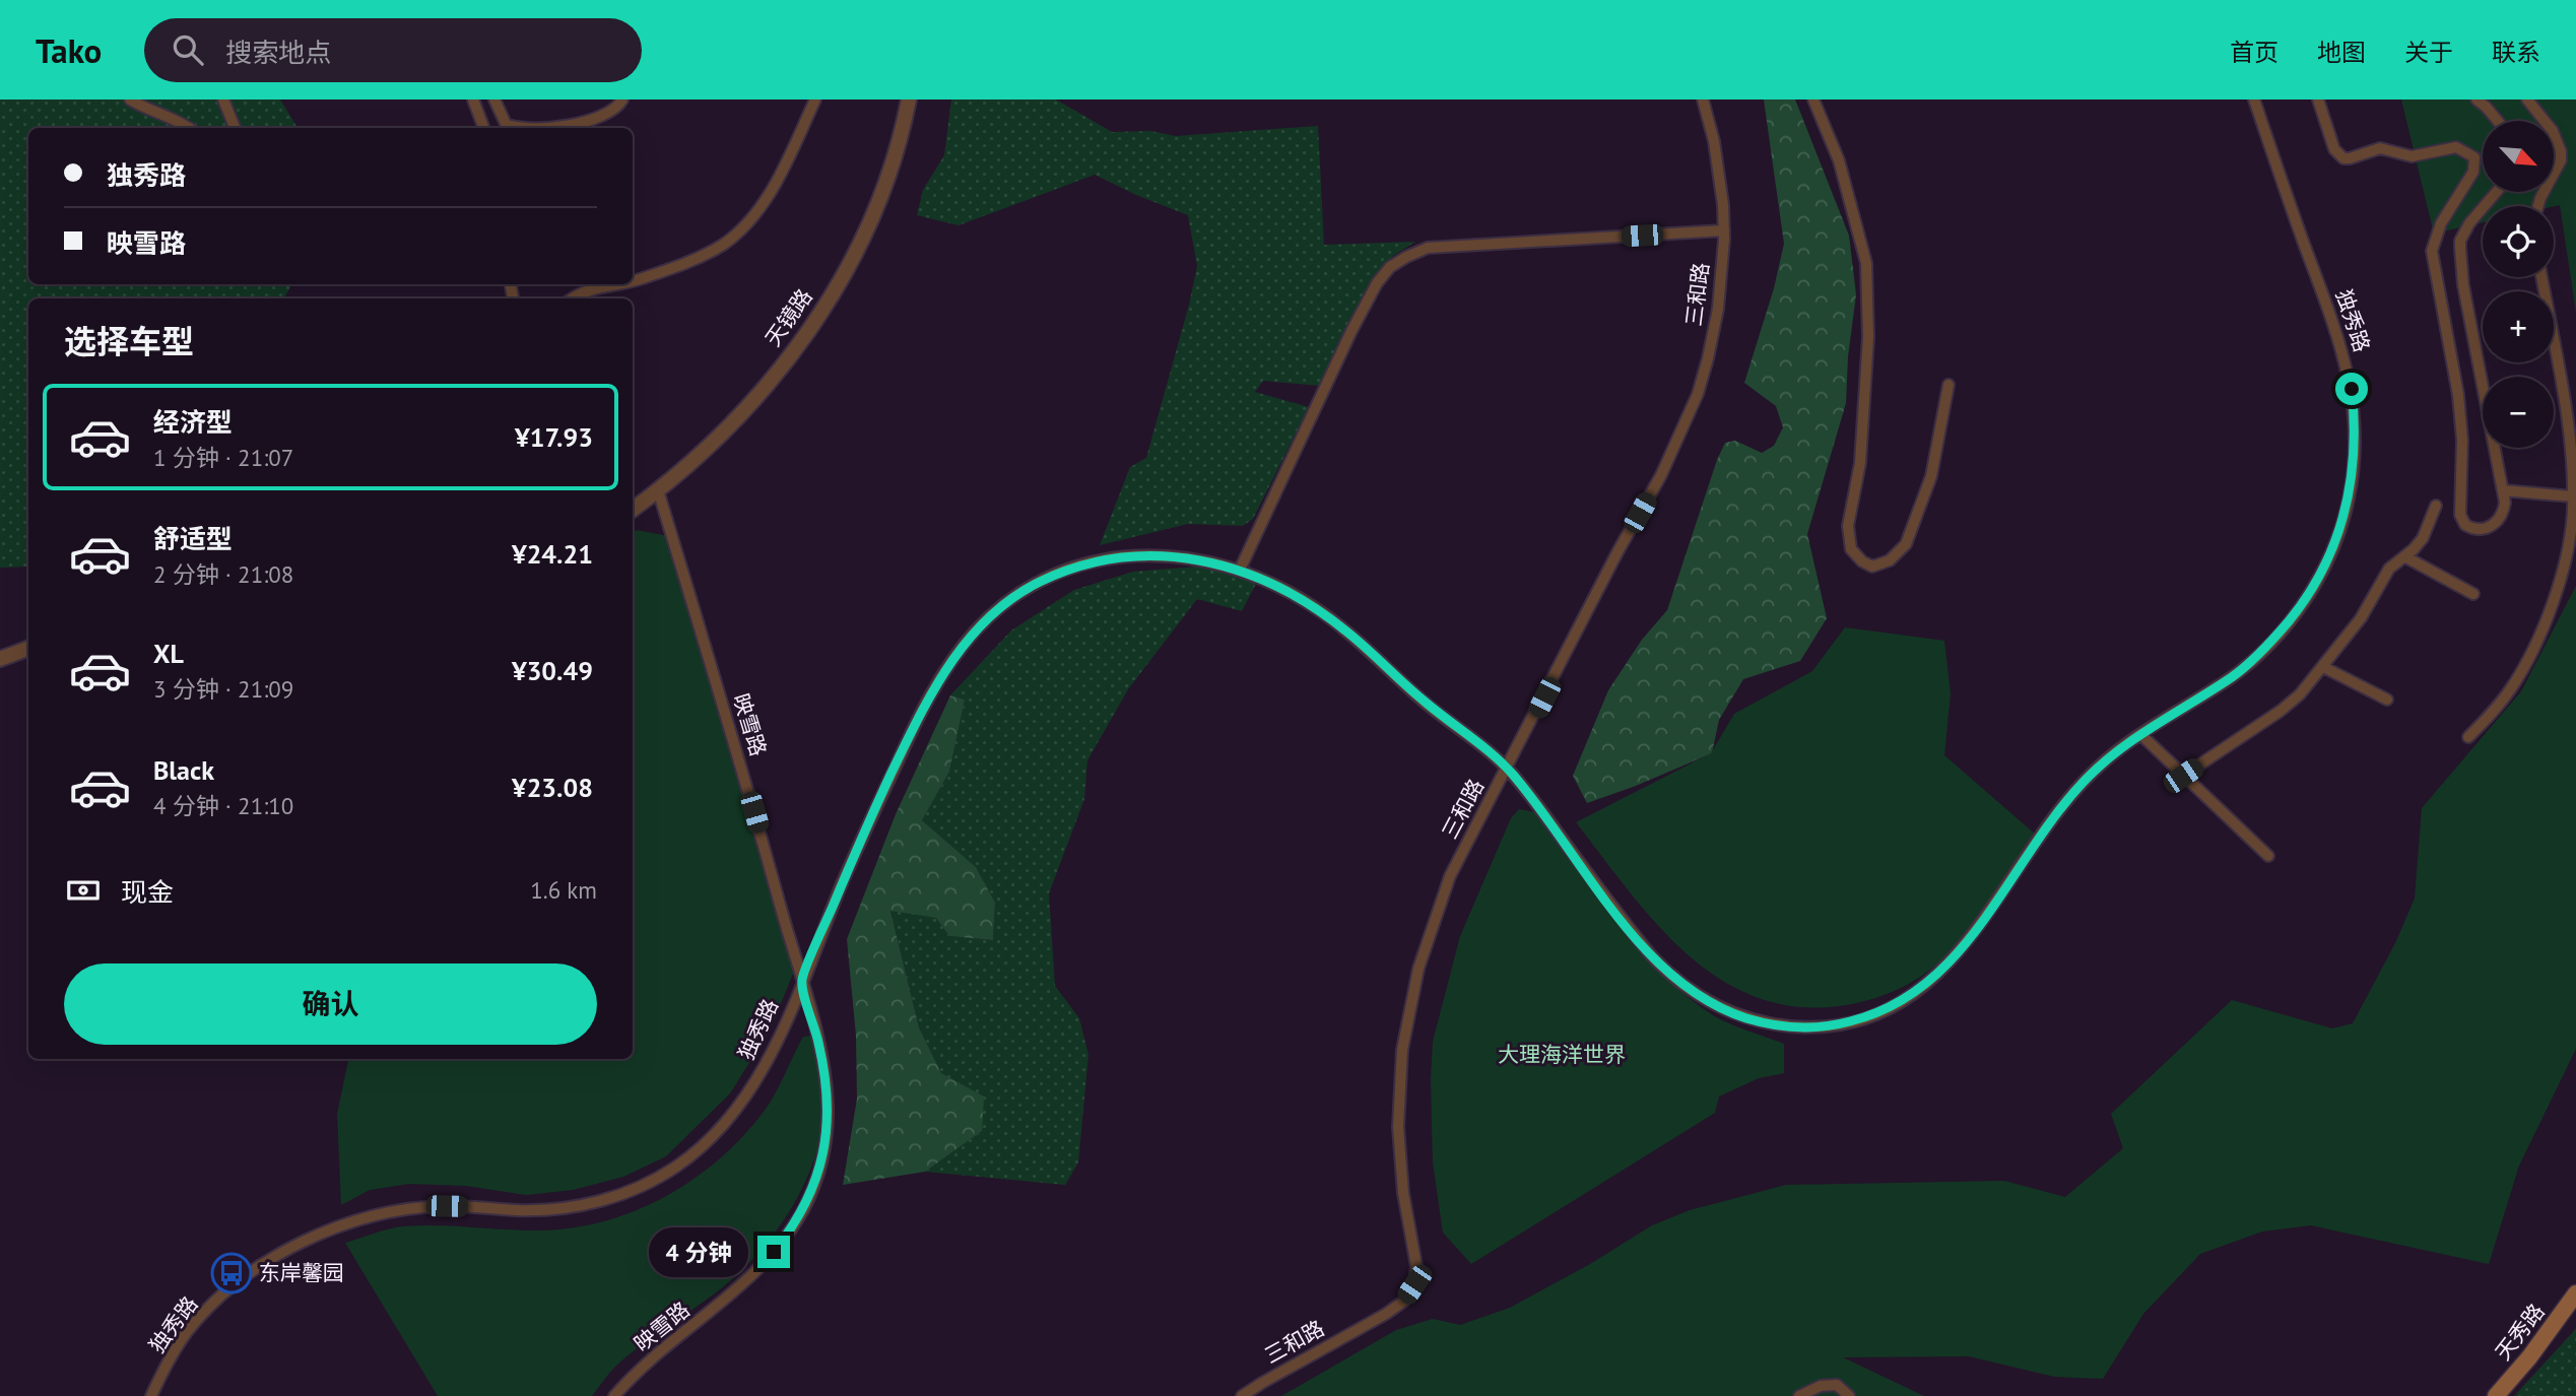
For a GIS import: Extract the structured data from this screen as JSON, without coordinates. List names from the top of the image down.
{
  "streets": {
    "main road": ["天秀路"],
    "street": [
      "三和路",
      "天镜路",
      "独秀路",
      "映雪路"
    ]
  },
  "crossings": [
    ["三和路", "独秀路"],
    ["天镜路", "映雪路"],
    ["独秀路", "映雪路"]
  ],
  "parks": ["大理海洋世界"],
  "places": {
    "bus stop": ["东岸馨园"]
  },
  "north": "bottom right",
  "page": {
    "header": "Tako",
    "search": "搜索地点",
    "nav": [
      "首页",
      "地图",
      "关于",
      "联系"
    ],
    "map_buttons": ["+", "−"],
    "banner": ["独秀路", "映雪路"],
    "heading": "选择车型",
    "list": [
      {
        "name": "经济型",
        "note": "1 分钟 · 21:07",
        "value": "¥17.93"
      },
      {
        "name": "舒适型",
        "note": "2 分钟 · 21:08",
        "value": "¥24.21"
      },
      {
        "name": "XL",
        "note": "3 分钟 · 21:09",
        "value": "¥30.49"
      },
      {
        "name": "Black",
        "note": "4 分钟 · 21:10",
        "value": "¥23.08"
      }
    ],
    "pay": ["现金", "1.6 km"],
    "buttons": "确认",
    "bubble": "4 分钟"
  }
}
